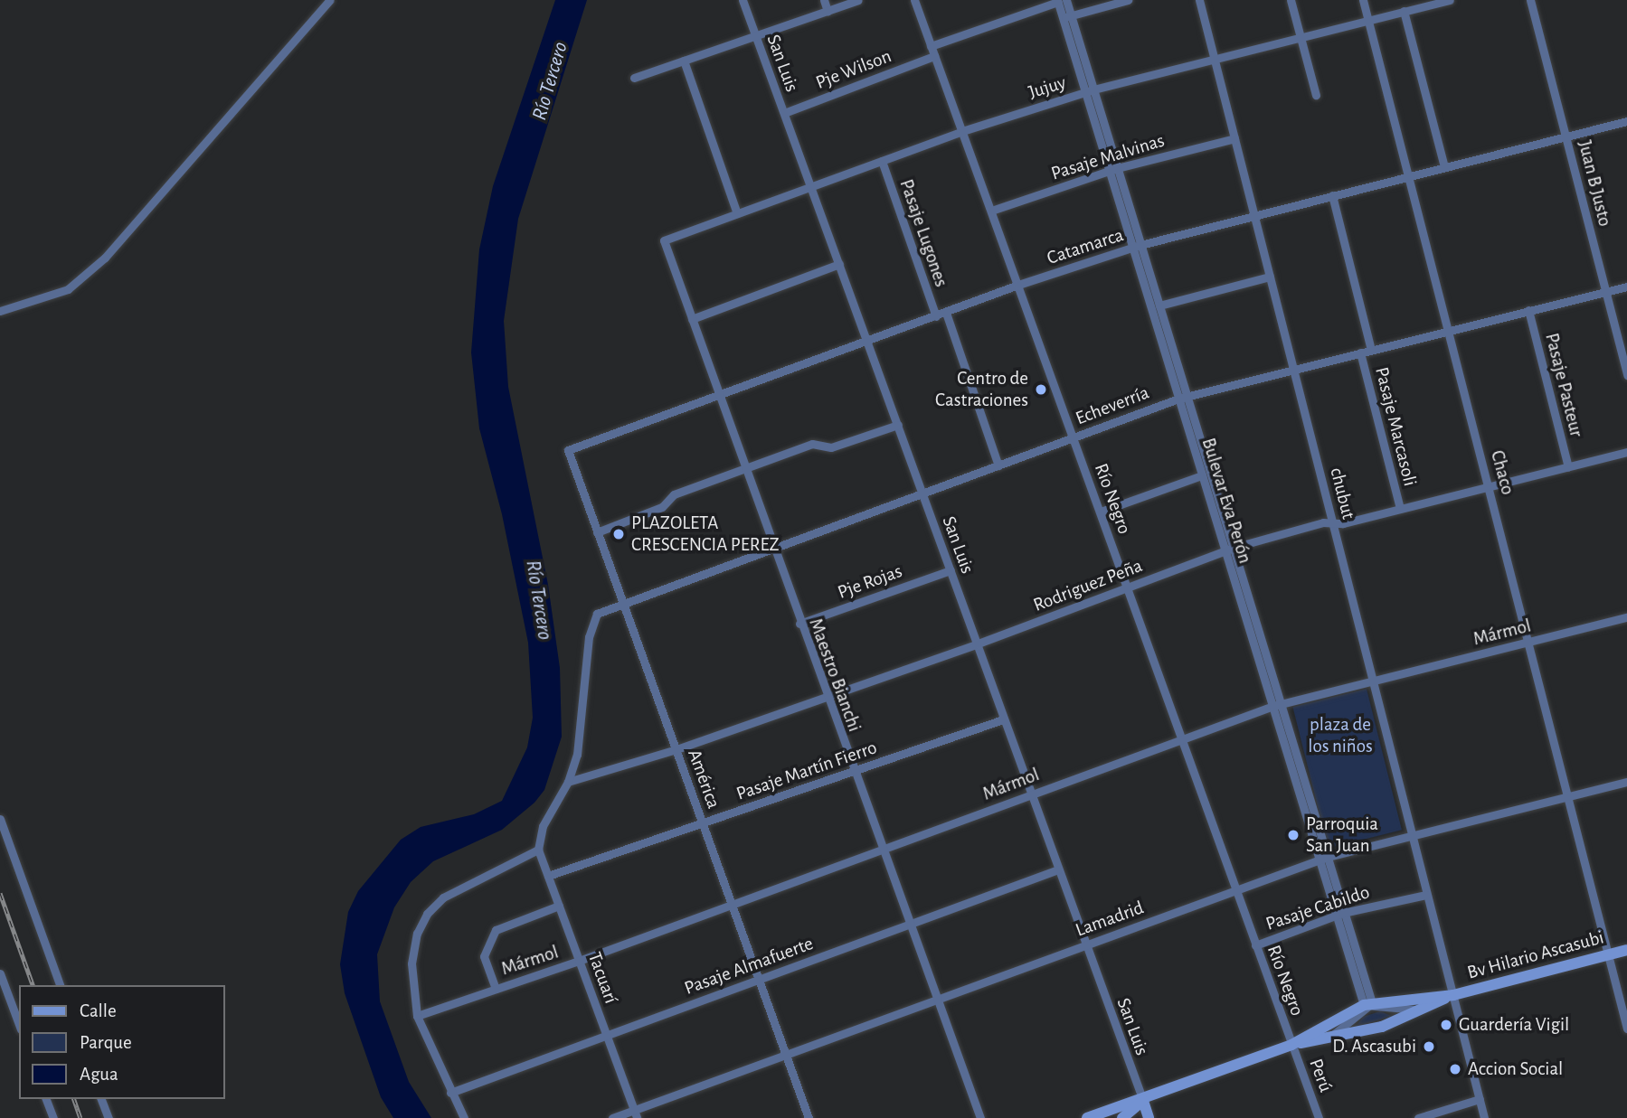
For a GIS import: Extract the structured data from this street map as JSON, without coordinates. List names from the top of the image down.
{
  "streets": {
    "main road": ["Bv Hilario Ascasubi"],
    "street": [
      "San Luis",
      "Pje Wilson",
      "Jujuy",
      "Pasaje Malvinas",
      "Juan B Justo",
      "Pasaje Lugones",
      "Catamarca",
      "Pasaje Pasteur",
      "Echeverría",
      "Pasaje Marcasoli",
      "Chaco",
      "chubut",
      "Río Negro",
      "Bulevar Eva Perón",
      "Pje Rojas",
      "Rodriguez Peña",
      "Mármol",
      "Maestro Bianchi",
      "Pasaje Martín Fierro",
      "América",
      "Pasaje Cabildo",
      "Lamadrid",
      "Pasaje Almafuerte",
      "Tacuarí",
      "Perú"
    ]
  },
  "crossings": [
    ["San Luis", "Pje Wilson"],
    ["San Luis", "Jujuy"],
    ["San Luis", "Catamarca"],
    ["San Luis", "Echeverría"],
    ["San Luis", "Pje Rojas"],
    ["San Luis", "Rodriguez Peña"],
    ["San Luis", "Mármol"],
    ["San Luis", "Pasaje Martín Fierro"],
    ["San Luis", "Lamadrid"],
    ["San Luis", "Pasaje Almafuerte"],
    ["Pje Wilson", "Río Negro"],
    ["Jujuy", "Pasaje Lugones"],
    ["Jujuy", "Chaco"],
    ["Jujuy", "chubut"],
    ["Jujuy", "Río Negro"],
    ["Jujuy", "Bulevar Eva Perón"],
    ["Jujuy", "Maestro Bianchi"],
    ["Pasaje Malvinas", "chubut"],
    ["Pasaje Malvinas", "Río Negro"],
    ["Pasaje Malvinas", "Bulevar Eva Perón"],
    ["Juan B Justo", "Catamarca"],
    ["Juan B Justo", "Echeverría"],
    ["Pasaje Lugones", "Catamarca"],
    ["Pasaje Lugones", "Echeverría"],
    ["Catamarca", "Pasaje Marcasoli"],
    ["Catamarca", "Chaco"],
    ["Catamarca", "chubut"],
    ["Catamarca", "Río Negro"],
    ["Catamarca", "Bulevar Eva Perón"],
    ["Catamarca", "Maestro Bianchi"],
    ["Catamarca", "América"],
    ["Pasaje Pasteur", "Echeverría"],
    ["Pasaje Pasteur", "Rodriguez Peña"],
    ["Echeverría", "Pasaje Marcasoli"],
    ["Echeverría", "Chaco"],
    ["Echeverría", "chubut"],
    ["Echeverría", "Río Negro"],
    ["Echeverría", "Bulevar Eva Perón"],
    ["Echeverría", "Rodriguez Peña"],
    ["Echeverría", "Maestro Bianchi"],
    ["Echeverría", "América"],
    ["Echeverría", "Tacuarí"],
    ["Pasaje Marcasoli", "Rodriguez Peña"],
    ["Chaco", "Rodriguez Peña"],
    ["Chaco", "Mármol"],
    ["Chaco", "Lamadrid"],
    ["Chaco", "Bv Hilario Ascasubi"],
    ["chubut", "Rodriguez Peña"],
    ["chubut", "Mármol"],
    ["chubut", "Pasaje Cabildo"],
    ["chubut", "Lamadrid"],
    ["chubut", "Bv Hilario Ascasubi"],
    ["Río Negro", "Rodriguez Peña"],
    ["Río Negro", "Mármol"],
    ["Río Negro", "Pasaje Cabildo"],
    ["Río Negro", "Lamadrid"],
    ["Río Negro", "Perú"],
    ["Bulevar Eva Perón", "Rodriguez Peña"],
    ["Bulevar Eva Perón", "Mármol"],
    ["Bulevar Eva Perón", "Pasaje Cabildo"],
    ["Bulevar Eva Perón", "Lamadrid"],
    ["Pje Rojas", "Maestro Bianchi"],
    ["Rodriguez Peña", "Maestro Bianchi"],
    ["Rodriguez Peña", "América"],
    ["Mármol", "Maestro Bianchi"],
    ["Mármol", "América"],
    ["Mármol", "Tacuarí"],
    ["Maestro Bianchi", "Pasaje Martín Fierro"],
    ["Maestro Bianchi", "Lamadrid"],
    ["Maestro Bianchi", "Pasaje Almafuerte"],
    ["Pasaje Martín Fierro", "América"],
    ["Pasaje Martín Fierro", "Tacuarí"],
    ["América", "Lamadrid"],
    ["América", "Pasaje Almafuerte"],
    ["Lamadrid", "Tacuarí"],
    ["Pasaje Almafuerte", "Tacuarí"]
  ],
  "water": ["Río Tercero"],
  "parks": ["plaza de los niños"],
  "places": [
    "Centro de Castraciones",
    "PLAZOLETA CRESCENCIA PEREZ",
    "Parroquia San Juan",
    "Guardería Vigil",
    "D. Ascasubi",
    "Accion Social"
  ],
  "legend": ["Calle", "Parque", "Agua"]
}
